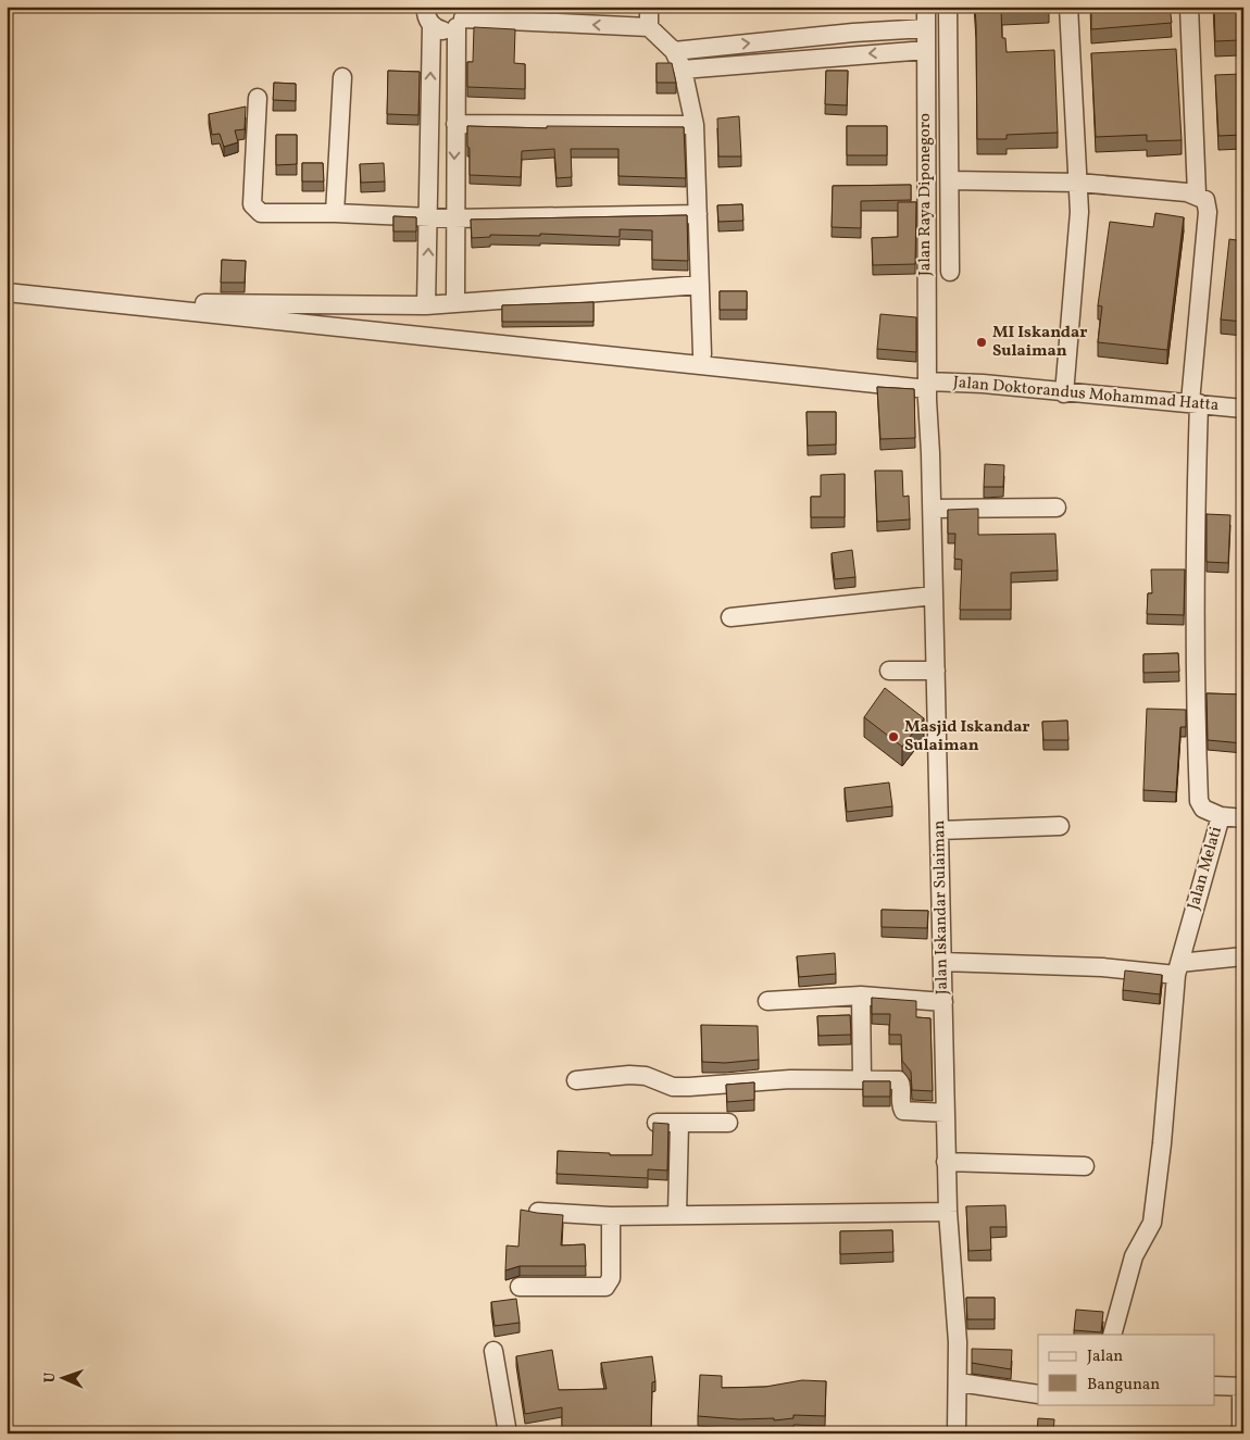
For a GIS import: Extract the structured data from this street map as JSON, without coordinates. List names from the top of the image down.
{
  "streets": {
    "street": [
      "Jalan Raya Diponegoro",
      "Jalan Doktorandus Mohammad Hatta",
      "Jalan Melati",
      "Jalan Iskandar Sulaiman"
    ]
  },
  "crossings": [
    ["Jalan Raya Diponegoro", "Jalan Doktorandus Mohammad Hatta"],
    ["Jalan Raya Diponegoro", "Jalan Iskandar Sulaiman"],
    ["Jalan Doktorandus Mohammad Hatta", "Jalan Melati"],
    ["Jalan Doktorandus Mohammad Hatta", "Jalan Iskandar Sulaiman"]
  ],
  "places": ["MI Iskandar Sulaiman", "Masjid Iskandar Sulaiman"],
  "legend": ["Jalan", "Bangunan"],
  "north": "left"
}
